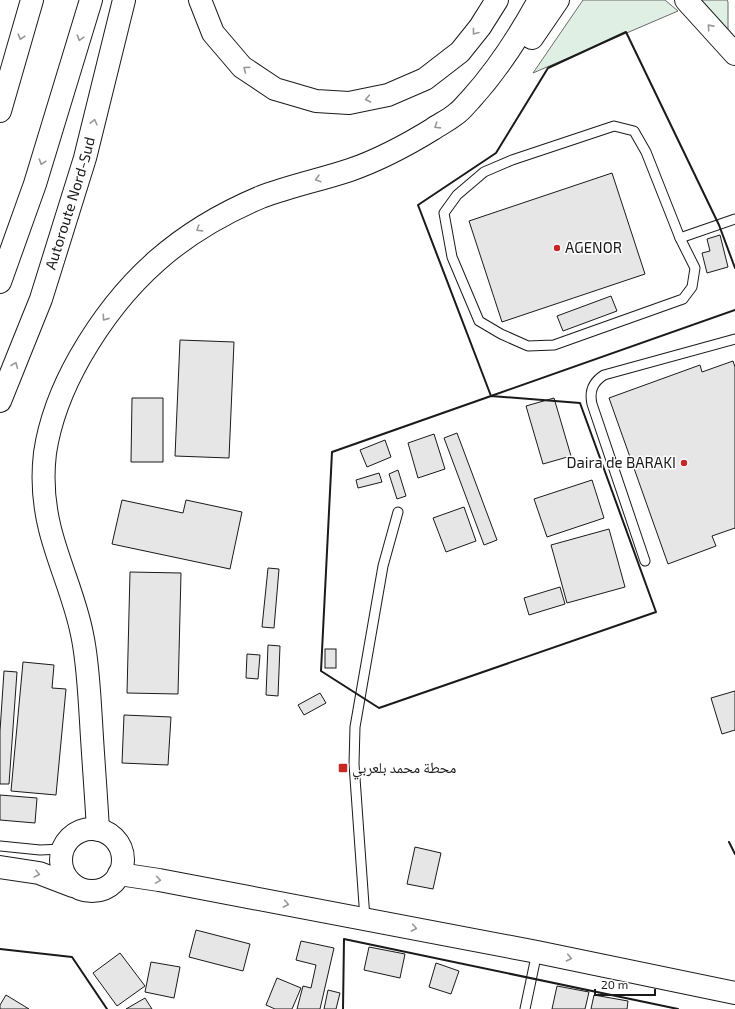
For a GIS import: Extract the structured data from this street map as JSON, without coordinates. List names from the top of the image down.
{
  "streets": {
    "main road": ["Autoroute Nord-Sud"]
  },
  "places": {
    "other": ["AGENOR", "Daira de BARAKI"],
    "transit": ["محطة محمد بلعربي"]
  },
  "scale_bar": "20 m"
}
